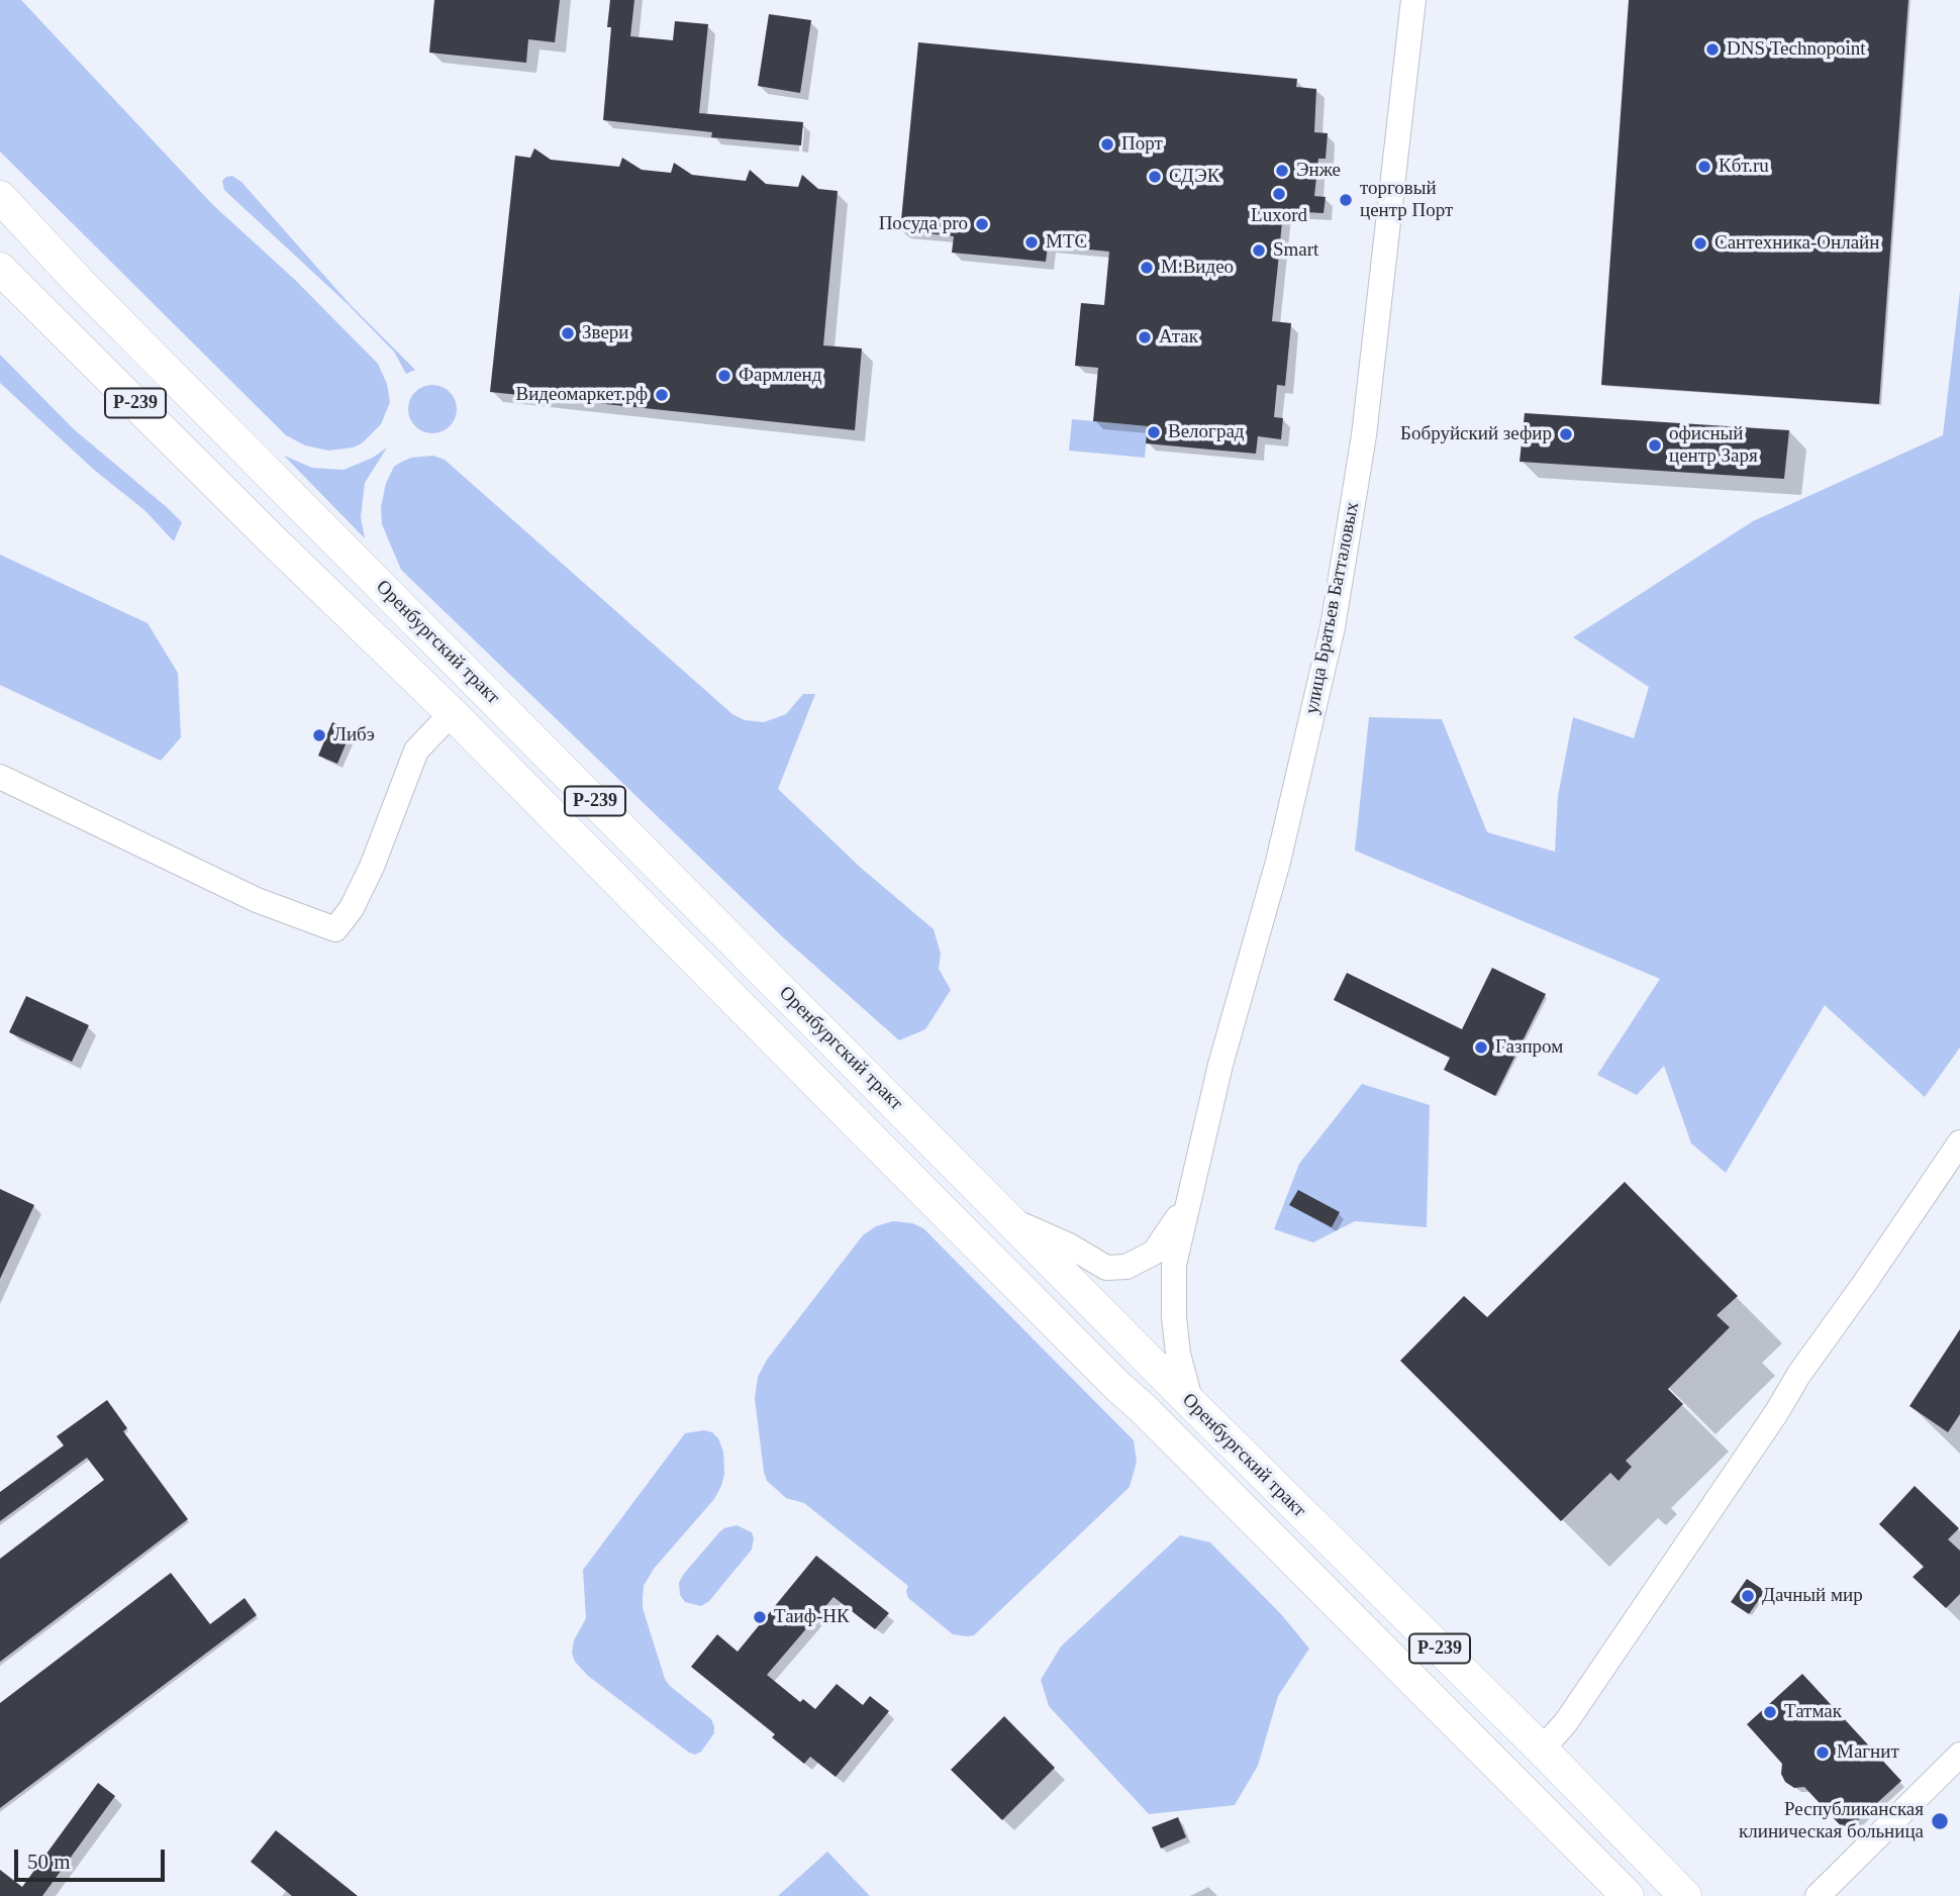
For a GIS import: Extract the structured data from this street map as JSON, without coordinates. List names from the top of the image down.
{
  "streets": {
    "main road": ["Р-239", "Оренбургский тракт"],
    "street": ["улица Братьев Батталовых"]
  },
  "crossings": [
    ["улица Братьев Батталовых", "Оренбургский тракт"]
  ],
  "places": [
    "DNS Technopoint",
    "Порт",
    "Кбт.ru",
    "Энже",
    "СДЭК",
    "Luxord",
    "торговый центр Порт",
    "Посуда pro",
    "МТС",
    "Сантехника-Онлайн",
    "Smart",
    "М.Видео",
    "Звери",
    "Атак",
    "Фармленд",
    "Видеомаркет.рф",
    "Велоград",
    "Бобруйский зефир",
    "офисный центр Заря",
    "Либэ",
    "Газпром",
    "Дачный мир",
    "Таиф-НК",
    "Татмак",
    "Магнит",
    "Республиканская клиническая больница"
  ],
  "scale_bar": "50 m"
}
